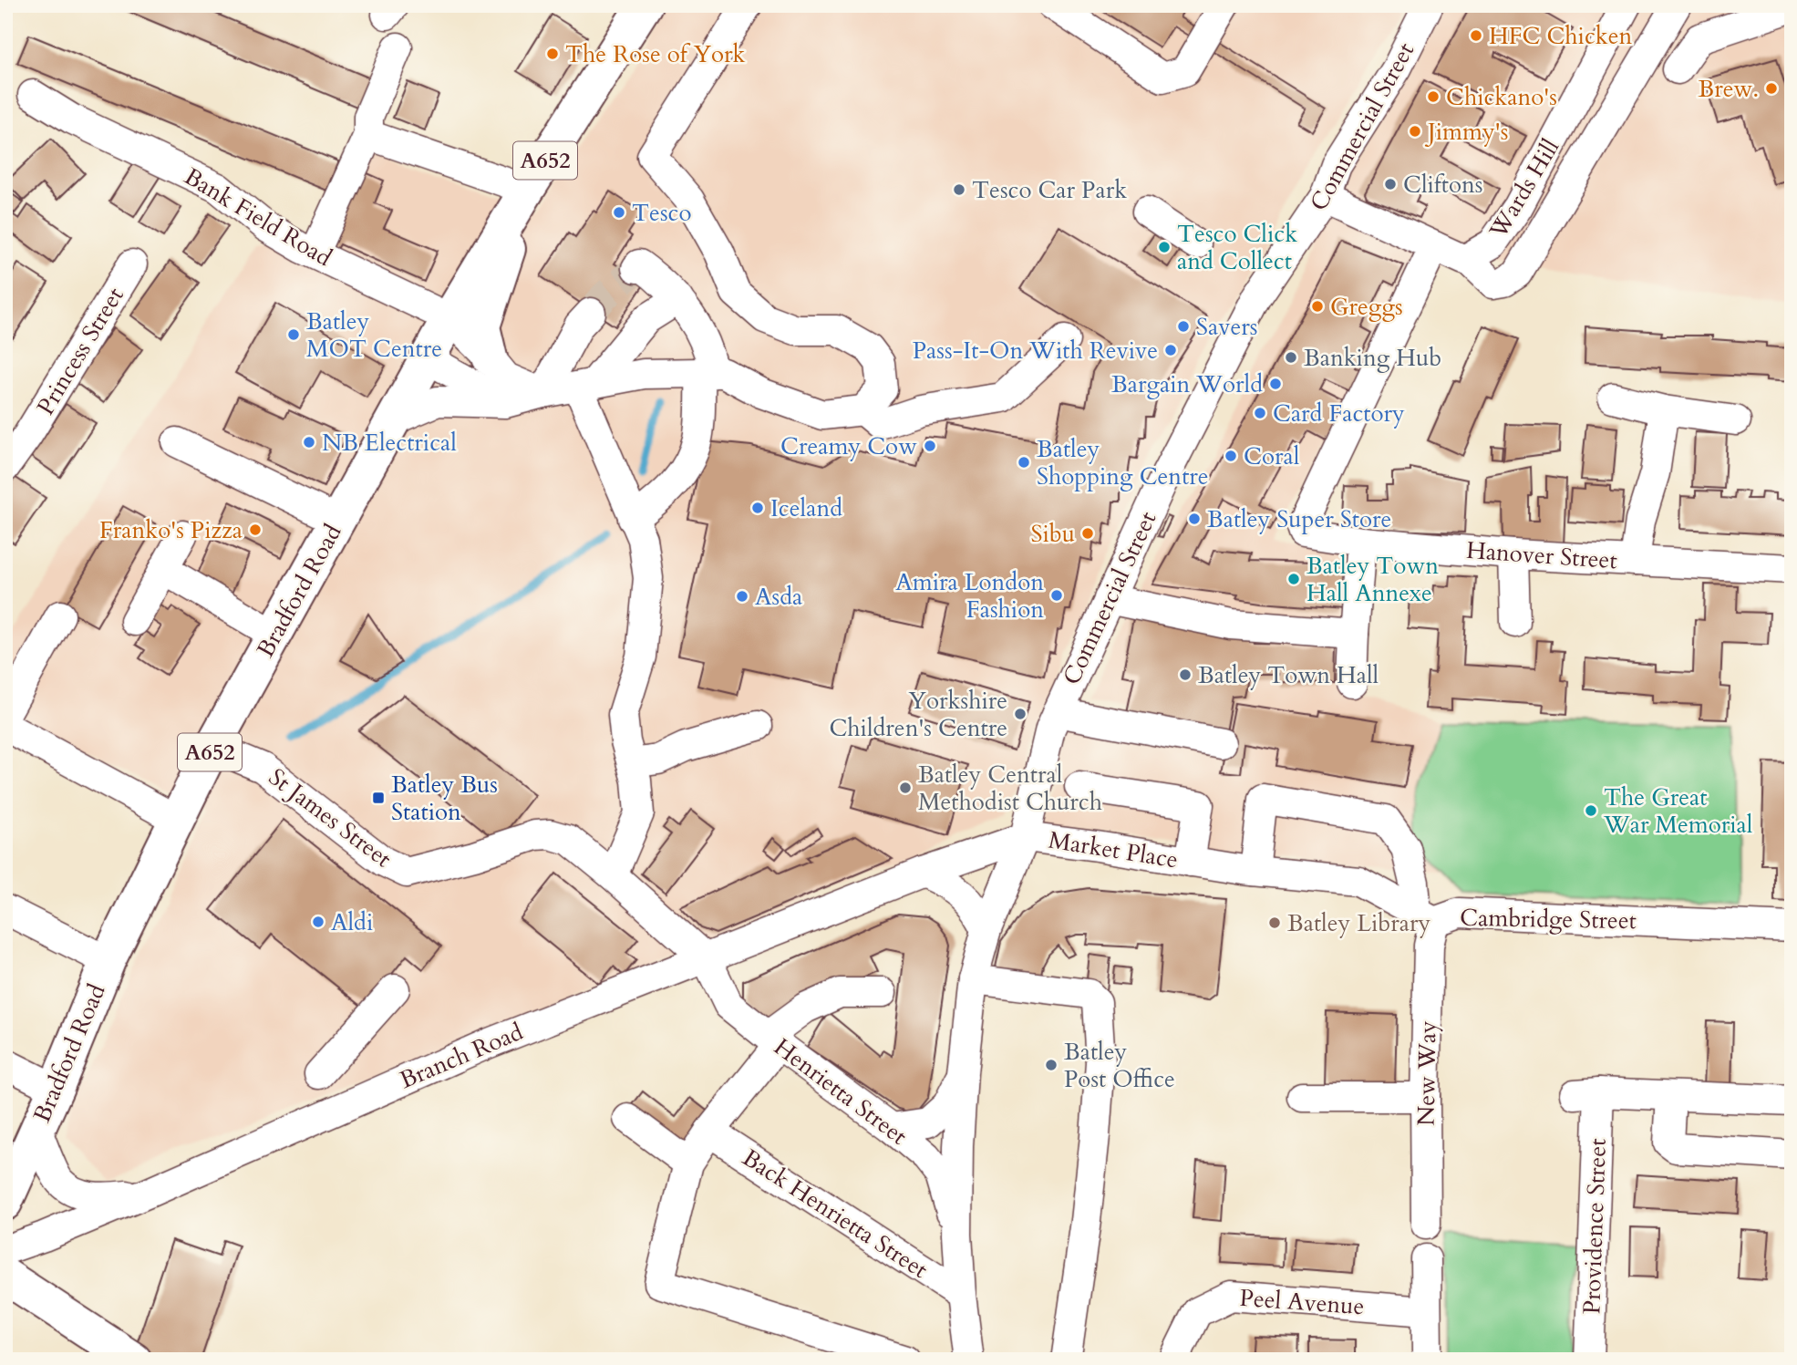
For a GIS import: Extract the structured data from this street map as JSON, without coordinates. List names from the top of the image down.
{
  "streets": {
    "main road": ["A652", "Bradford Road"],
    "street": [
      "Commercial Street",
      "Wards Hill",
      "Bank Field Road",
      "Princess Street",
      "Hanover Street",
      "St James Street",
      "Market Place",
      "Cambridge Street",
      "Branch Road",
      "New Way",
      "Henrietta Street",
      "Back Henrietta Street",
      "Providence Street",
      "Peel Avenue"
    ]
  },
  "crossings": [
    ["Commercial Street", "Wards Hill"],
    ["Commercial Street", "Market Place"],
    ["Commercial Street", "Branch Road"],
    ["Commercial Street", "Henrietta Street"],
    ["Wards Hill", "Hanover Street"],
    ["Bank Field Road", "Bradford Road"],
    ["Bradford Road", "St James Street"],
    ["St James Street", "Branch Road"],
    ["St James Street", "Henrietta Street"],
    ["Market Place", "Branch Road"],
    ["Cambridge Street", "New Way"],
    ["Branch Road", "Henrietta Street"]
  ],
  "places": {
    "other": [
      "HFC Chicken",
      "The Rose of York",
      "Brew.",
      "Chickano's",
      "Jimmy's",
      "Cliftons",
      "Tesco Car Park",
      "Tesco",
      "Tesco Click and Collect",
      "Greggs",
      "Savers",
      "Batley MOT Centre",
      "Pass-It-On With Revive",
      "Banking Hub",
      "Bargain World",
      "Card Factory",
      "NB Electrical",
      "Creamy Cow",
      "Coral",
      "Batley Shopping Centre",
      "Iceland",
      "Batley Super Store",
      "Franko's Pizza",
      "Sibu",
      "Batley Town Hall Annexe",
      "Amira London Fashion",
      "Asda",
      "Batley Town Hall",
      "Yorkshire Children's Centre",
      "Batley Central Methodist Church",
      "The Great War Memorial",
      "Aldi",
      "Batley Library",
      "Batley Post Office"
    ],
    "transit": ["Batley Bus Station"]
  }
}
